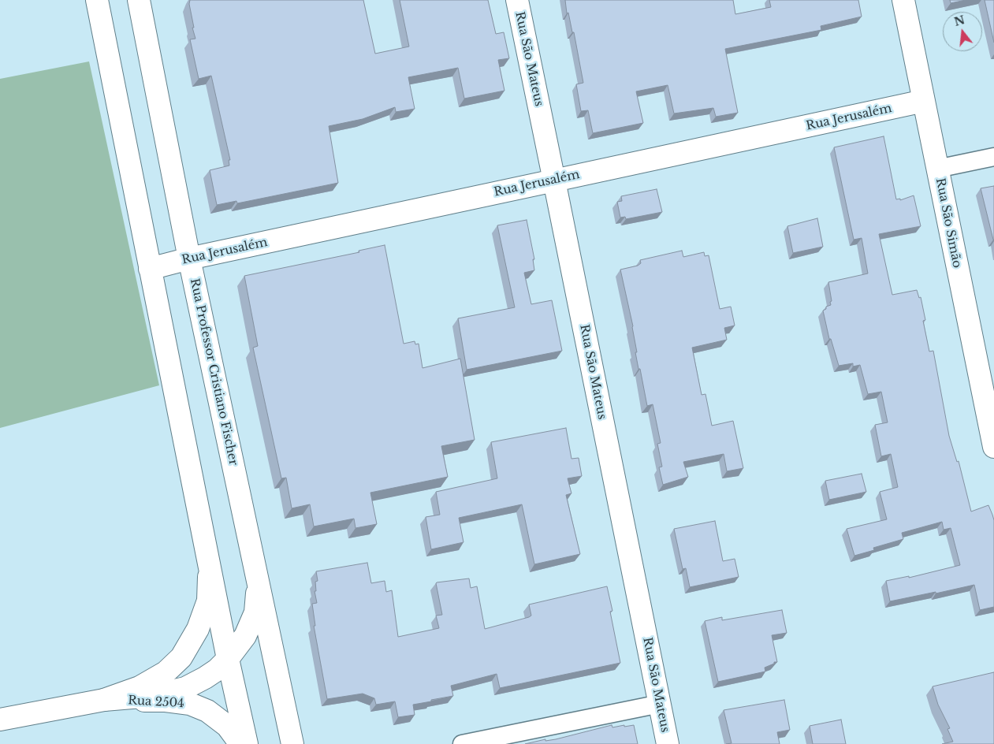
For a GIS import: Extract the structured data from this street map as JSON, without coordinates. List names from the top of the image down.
{
  "streets": {
    "main road": [
      "Rua São Mateus",
      "Rua Jerusalém",
      "Rua São Simão",
      "Rua Professor Cristiano Fischer",
      "Rua 2504"
    ]
  },
  "crossings": [
    ["Rua São Mateus", "Rua Jerusalém"],
    ["Rua Jerusalém", "Rua São Simão"],
    ["Rua Jerusalém", "Rua Professor Cristiano Fischer"]
  ],
  "north": "top"
}
